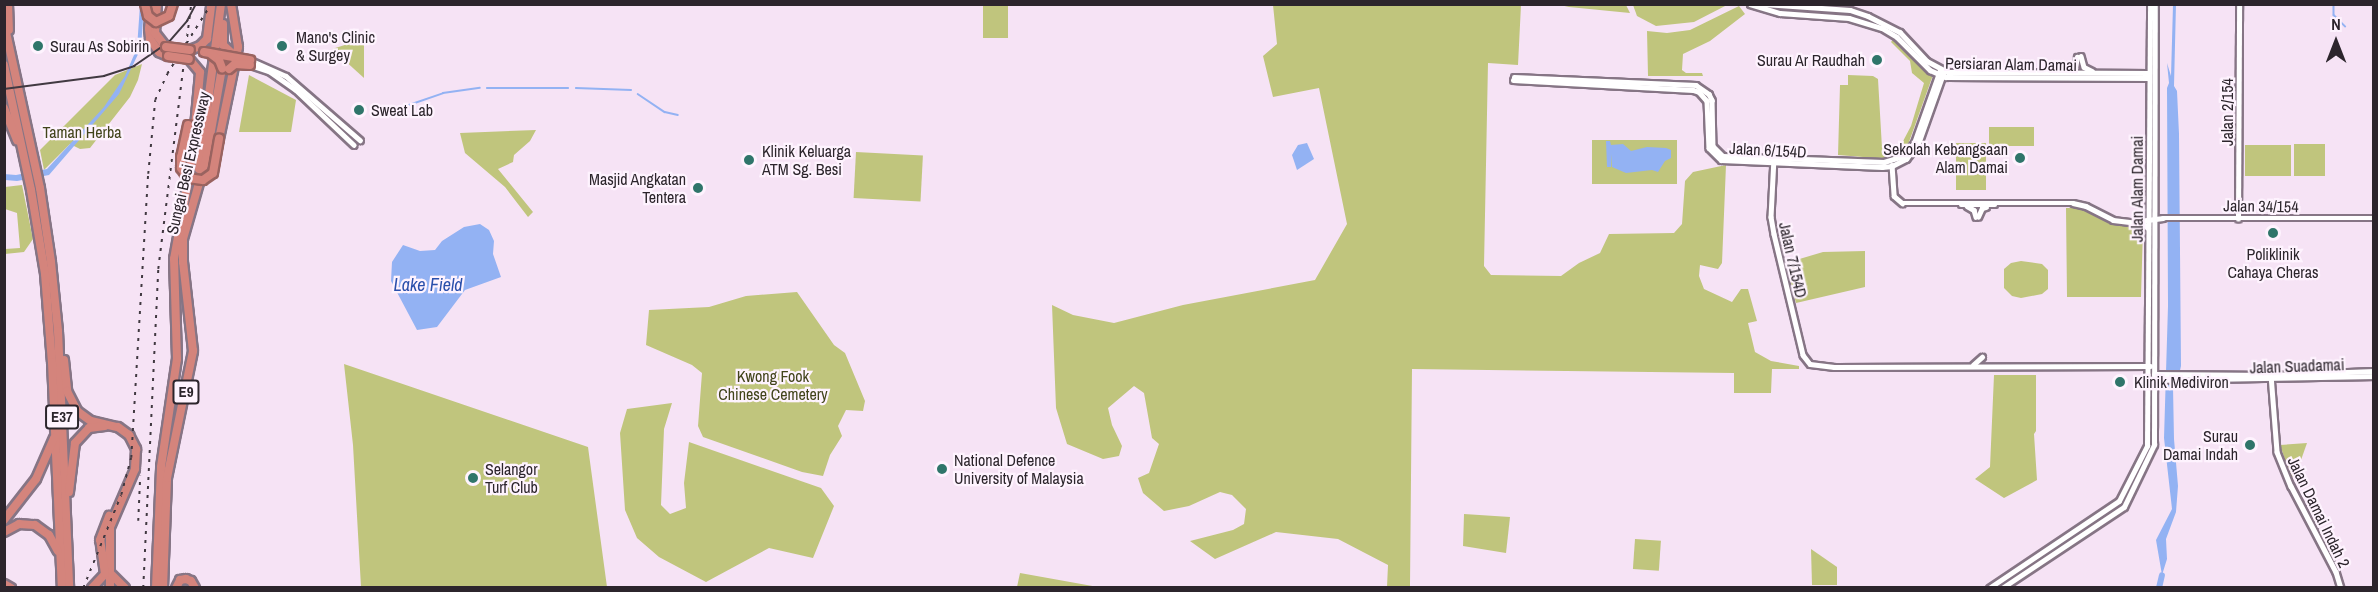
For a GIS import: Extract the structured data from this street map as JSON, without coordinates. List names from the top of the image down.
{
  "streets": {
    "highway": ["Sungai Besi Expressway", "E9", "E37"],
    "street": [
      "Persiaran Alam Damai",
      "Jalan 2/154",
      "Jalan 6/154D",
      "Jalan Alam Damai",
      "Jalan 34/154",
      "Jalan 7/154D",
      "Jalan Suadamai",
      "Jalan Damai Indah 2"
    ]
  },
  "crossings": [
    ["Persiaran Alam Damai", "Jalan Alam Damai"],
    ["Jalan 2/154", "Jalan 34/154"],
    ["Jalan 6/154D", "Jalan 7/154D"],
    ["Jalan Alam Damai", "Jalan 34/154"],
    ["Jalan Alam Damai", "Jalan Suadamai"],
    ["Jalan Suadamai", "Jalan Damai Indah 2"]
  ],
  "water": ["Lake Field"],
  "parks": ["Taman Herba", "Kwong Fook Chinese Cemetery"],
  "places": [
    "Surau As Sobirin",
    "Mano's Clinic & Surgey",
    "Surau Ar Raudhah",
    "Sweat Lab",
    "Sekolah Kebangsaan Alam Damai",
    "Klinik Keluarga ATM Sg. Besi",
    "Masjid Angkatan Tentera",
    "Poliklinik Cahaya Cheras",
    "Klinik Mediviron",
    "Surau Damai Indah",
    "National Defence University of Malaysia",
    "Selangor Turf Club"
  ],
  "north": "top"
}
